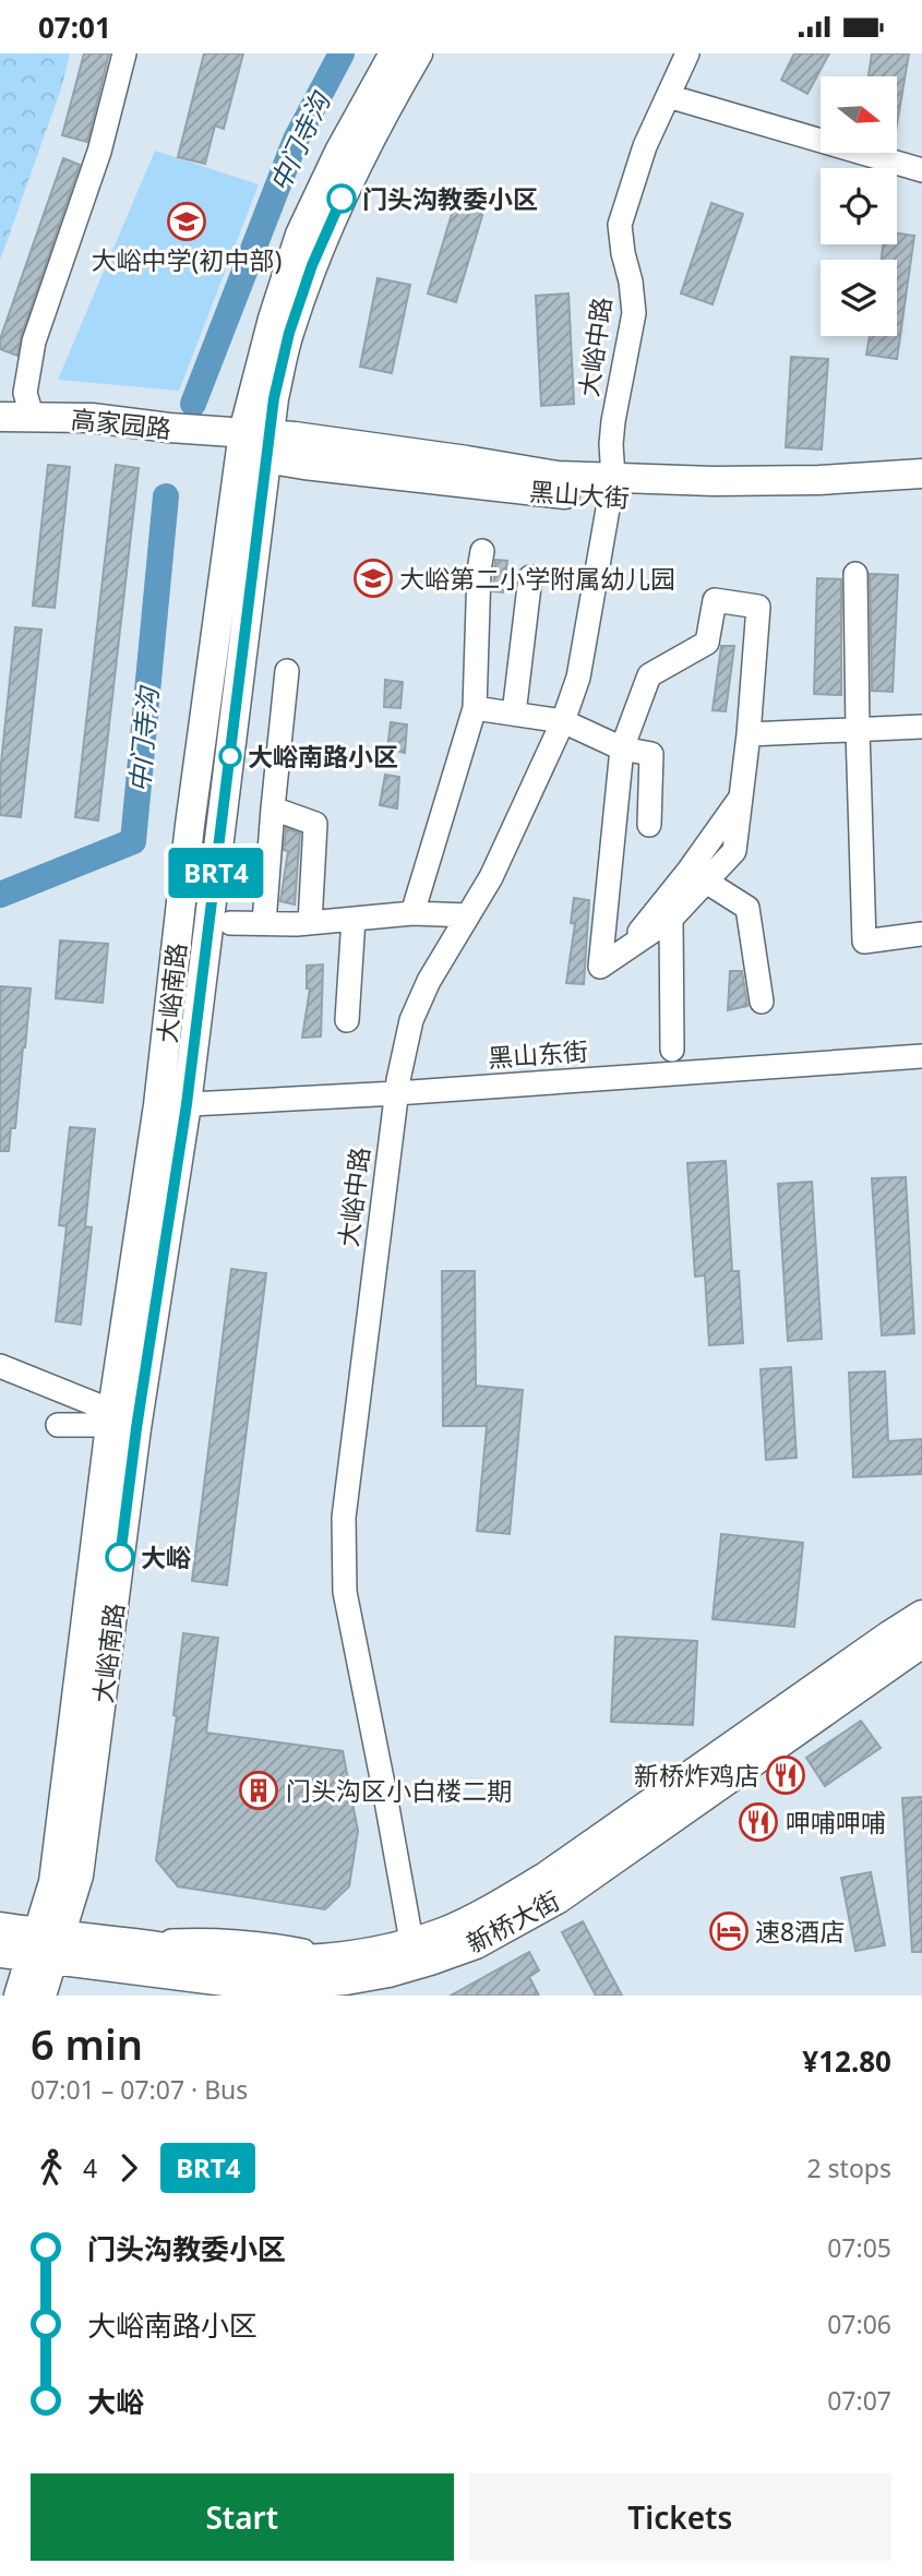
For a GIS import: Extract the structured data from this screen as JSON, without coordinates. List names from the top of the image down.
{
  "streets": {
    "main road": [
      "高家园路",
      "黑山大街",
      "大峪南路",
      "新桥大街"
    ],
    "street": ["大峪中路", "黑山东街"]
  },
  "crossings": [
    ["大峪中路", "黑山大街"],
    ["大峪中路", "黑山东街"],
    ["大峪中路", "新桥大街"],
    ["高家园路", "黑山大街"],
    ["高家园路", "大峪南路"],
    ["黑山大街", "大峪南路"],
    ["大峪南路", "黑山东街"],
    ["大峪南路", "新桥大街"]
  ],
  "water": ["中门寺沟"],
  "places": {
    "other": ["门头沟教委小区", "大峪南路小区", "大峪"],
    "school or university": ["大峪中学(初中部)", "大峪第二小学附属幼儿园"],
    "restaurant": ["新桥炸鸡店", "呷哺呷哺"],
    "building": ["门头沟区小白楼二期"],
    "hotel": ["速8酒店"]
  },
  "lines": ["bus line BRT4"],
  "north": "right",
  "page": {
    "status": "07:01",
    "on_map": "BRT4",
    "heading": ["6 min", "07:01 – 07:07 · Bus", "¥12.80"],
    "legs": ["4", "BRT4", "2 stops"],
    "list": [
      {
        "name": "门头沟教委小区",
        "value": "07:05"
      },
      {
        "name": "大峪南路小区",
        "value": "07:06"
      },
      {
        "name": "大峪",
        "value": "07:07"
      }
    ],
    "buttons": ["Start", "Tickets"]
  }
}
